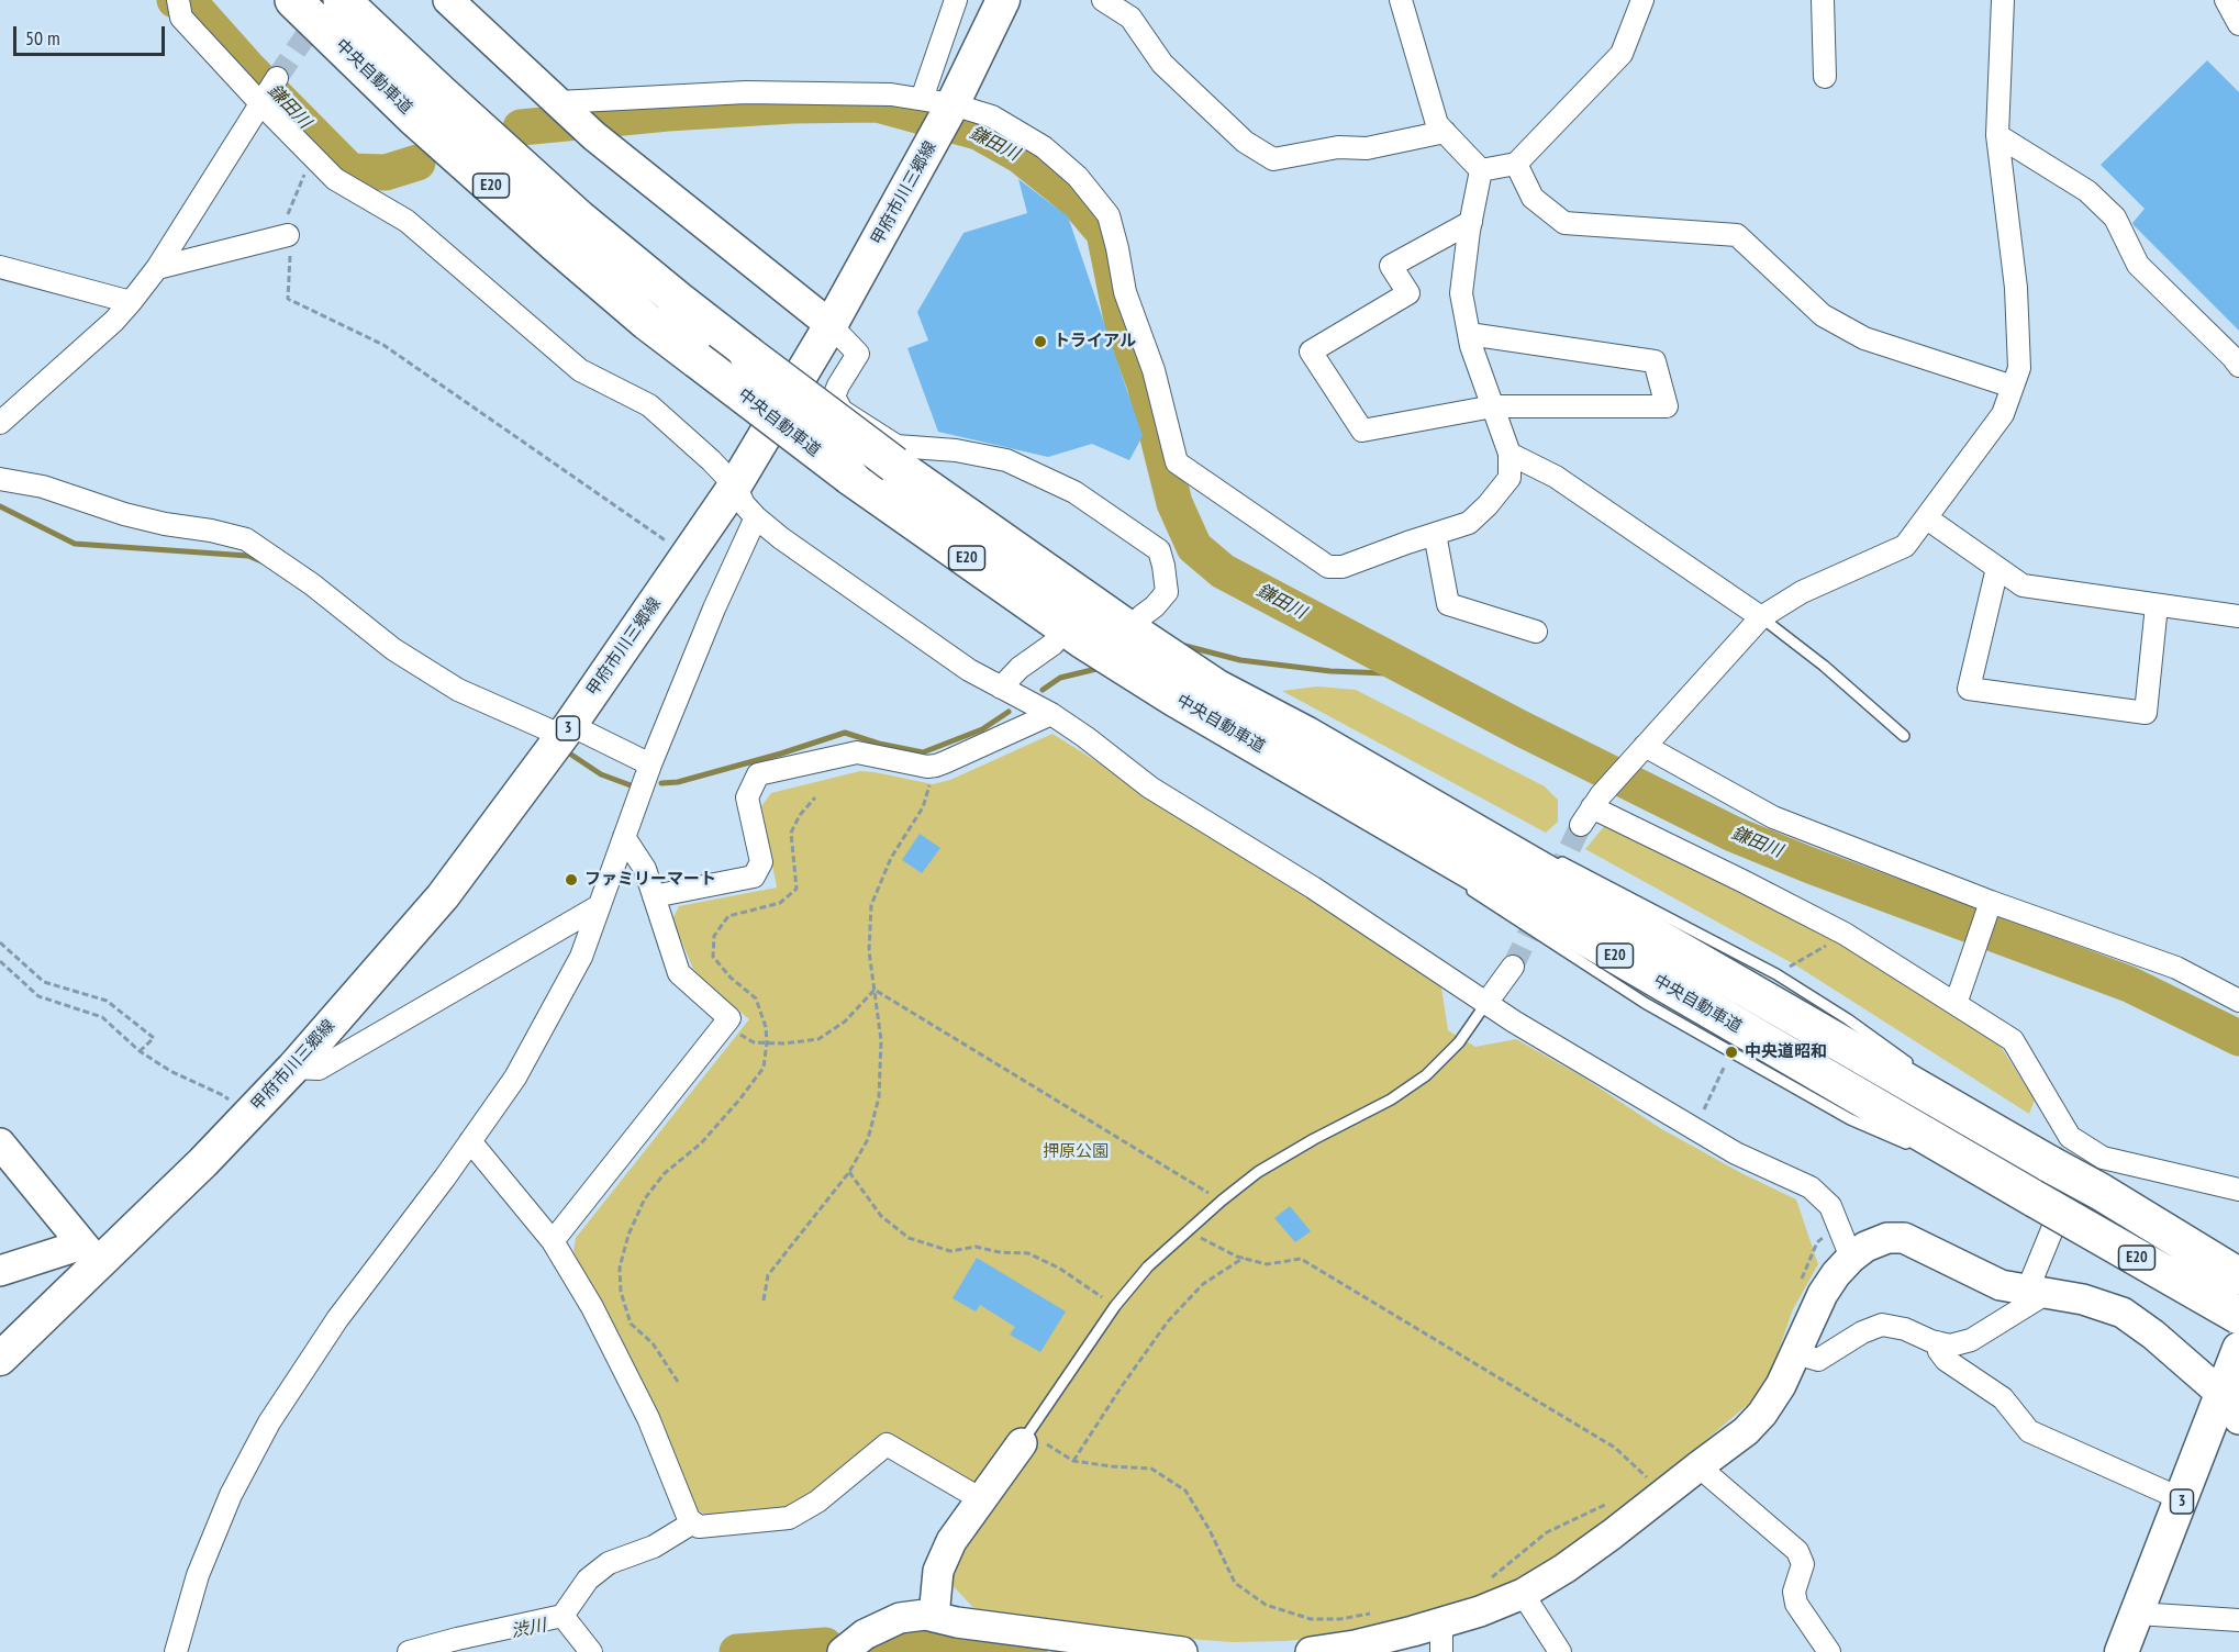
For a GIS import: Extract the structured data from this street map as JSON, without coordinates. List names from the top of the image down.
{
  "streets": {
    "highway": ["中央自動車道", "E20"],
    "main road": ["甲府市川三郷線", "3"]
  },
  "water": ["鎌田川", "渋川"],
  "parks": ["押原公園"],
  "places": ["トライアル", "ファミリーマート", "中央道昭和"],
  "scale_bar": "50 m"
}
